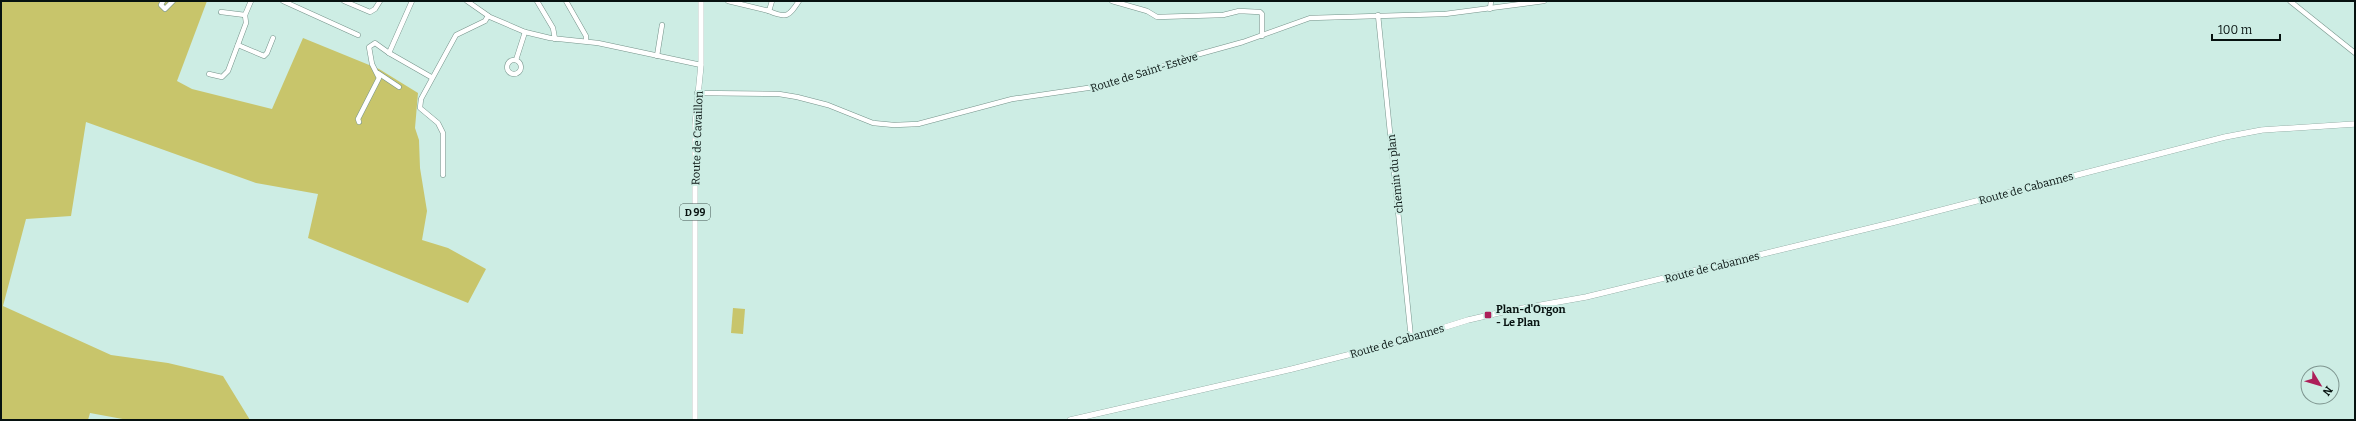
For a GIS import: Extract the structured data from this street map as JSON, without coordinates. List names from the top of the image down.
{
  "streets": {
    "main road": ["Route de Cavaillon", "Route de Cabannes", "D 99"],
    "street": ["Route de Saint-Estève", "chemin du plan"]
  },
  "crossings": [
    ["Route de Saint-Estève", "Route de Cavaillon"],
    ["Route de Saint-Estève", "chemin du plan"],
    ["chemin du plan", "Route de Cabannes"]
  ],
  "places": {
    "transit": ["Plan-d'Orgon - Le Plan"]
  },
  "scale_bar": "100 m",
  "north": "bottom right"
}
